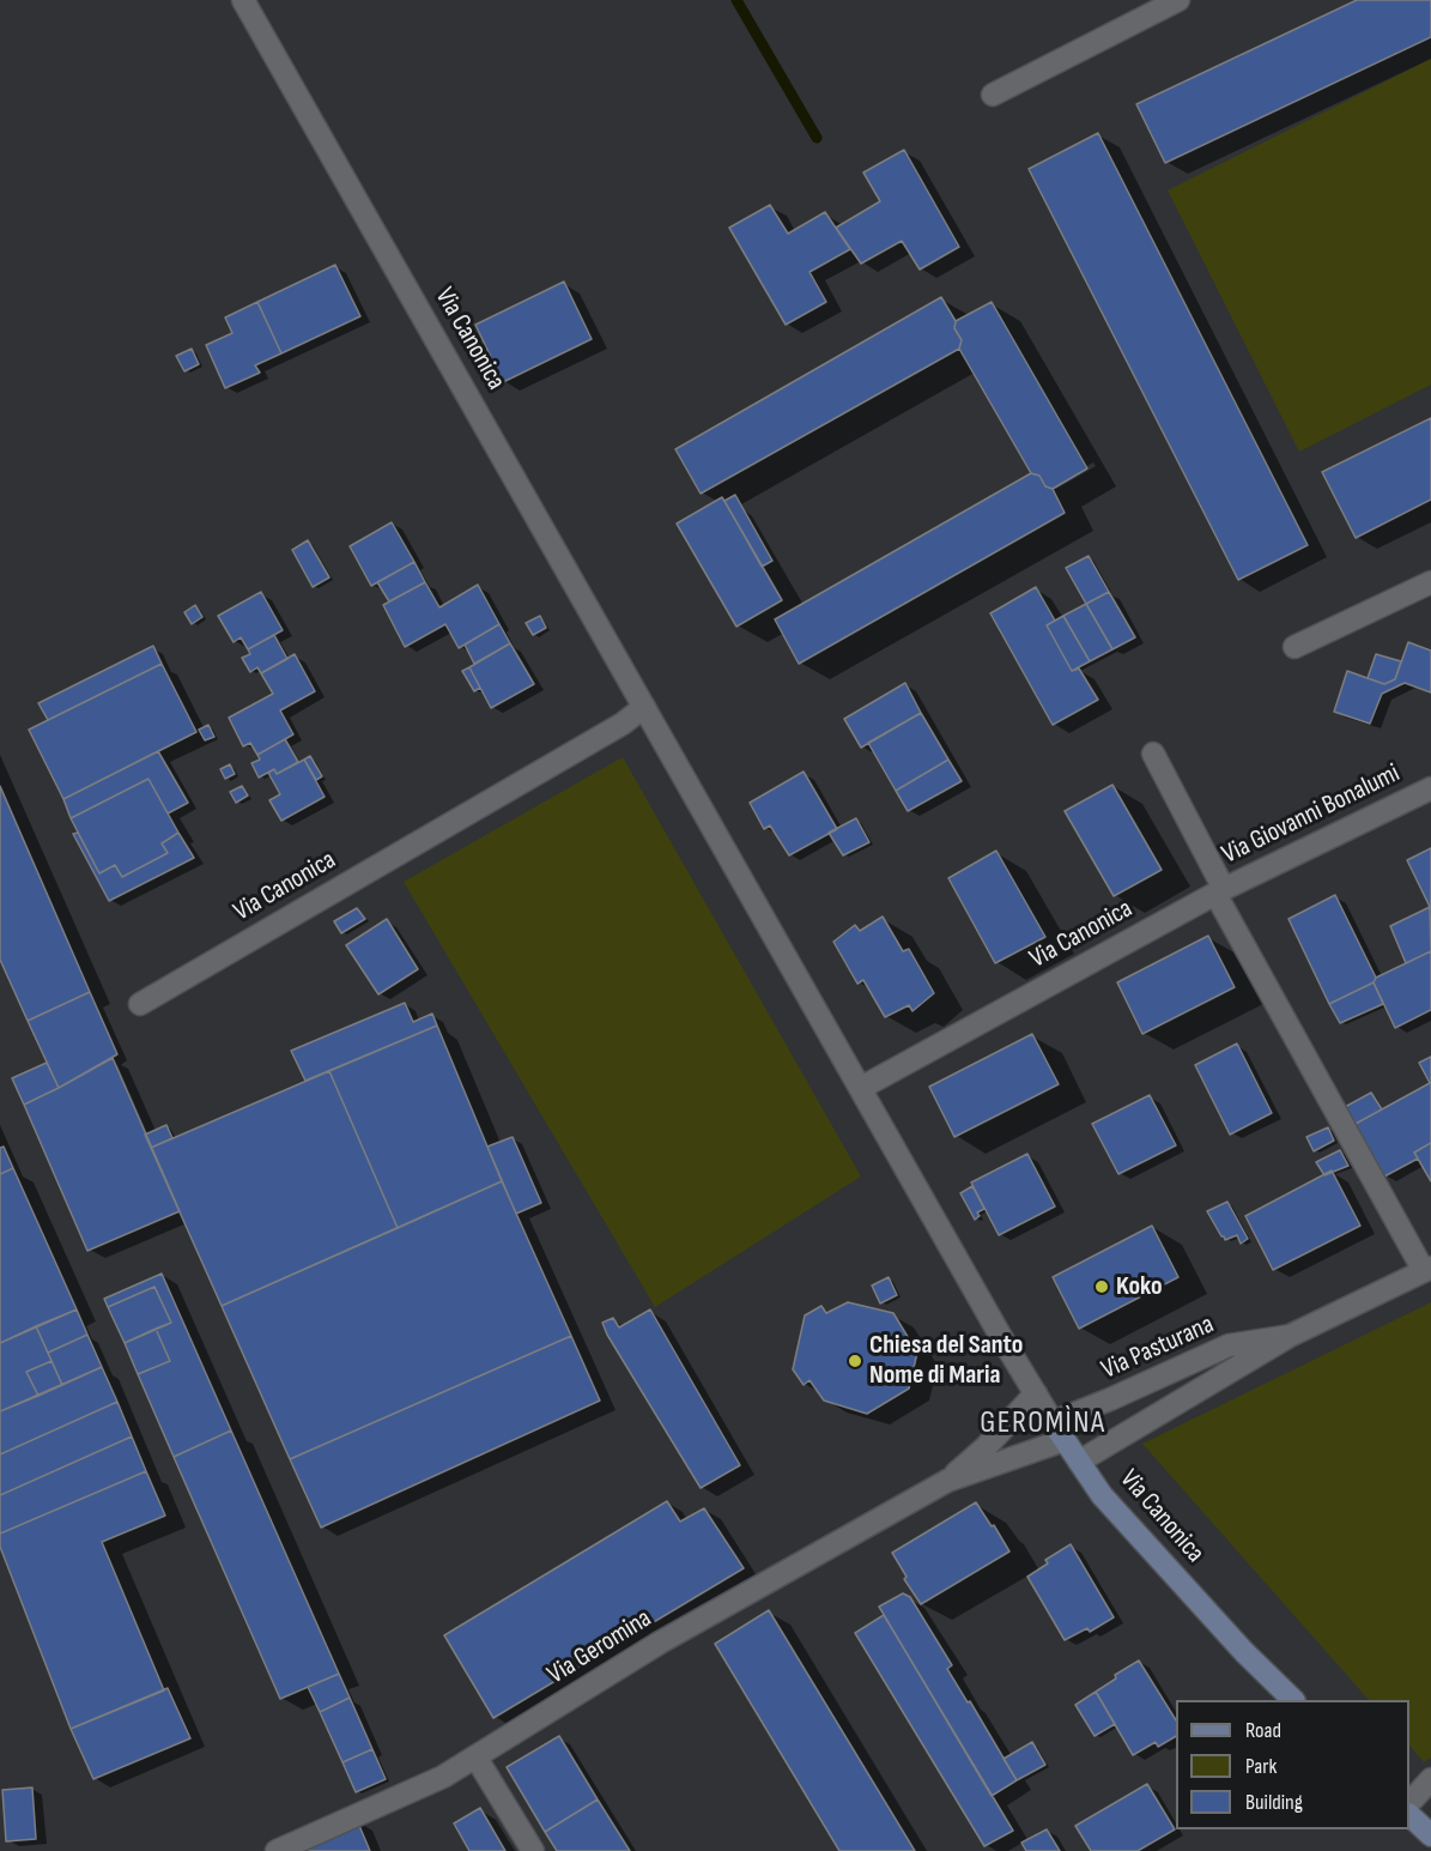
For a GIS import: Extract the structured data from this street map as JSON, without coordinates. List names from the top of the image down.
{
  "streets": {
    "street": [
      "Via Canonica",
      "Via Giovanni Bonalumi",
      "Via Pasturana",
      "Via Geromina"
    ]
  },
  "crossings": [
    ["Via Canonica", "Via Giovanni Bonalumi"],
    ["Via Canonica", "Via Pasturana"],
    ["Via Canonica", "Via Geromina"],
    ["Via Pasturana", "Via Geromina"]
  ],
  "districts": ["GEROMÌNA"],
  "places": ["Koko", "Chiesa del Santo Nome di Maria"],
  "legend": ["Road", "Park", "Building"]
}
